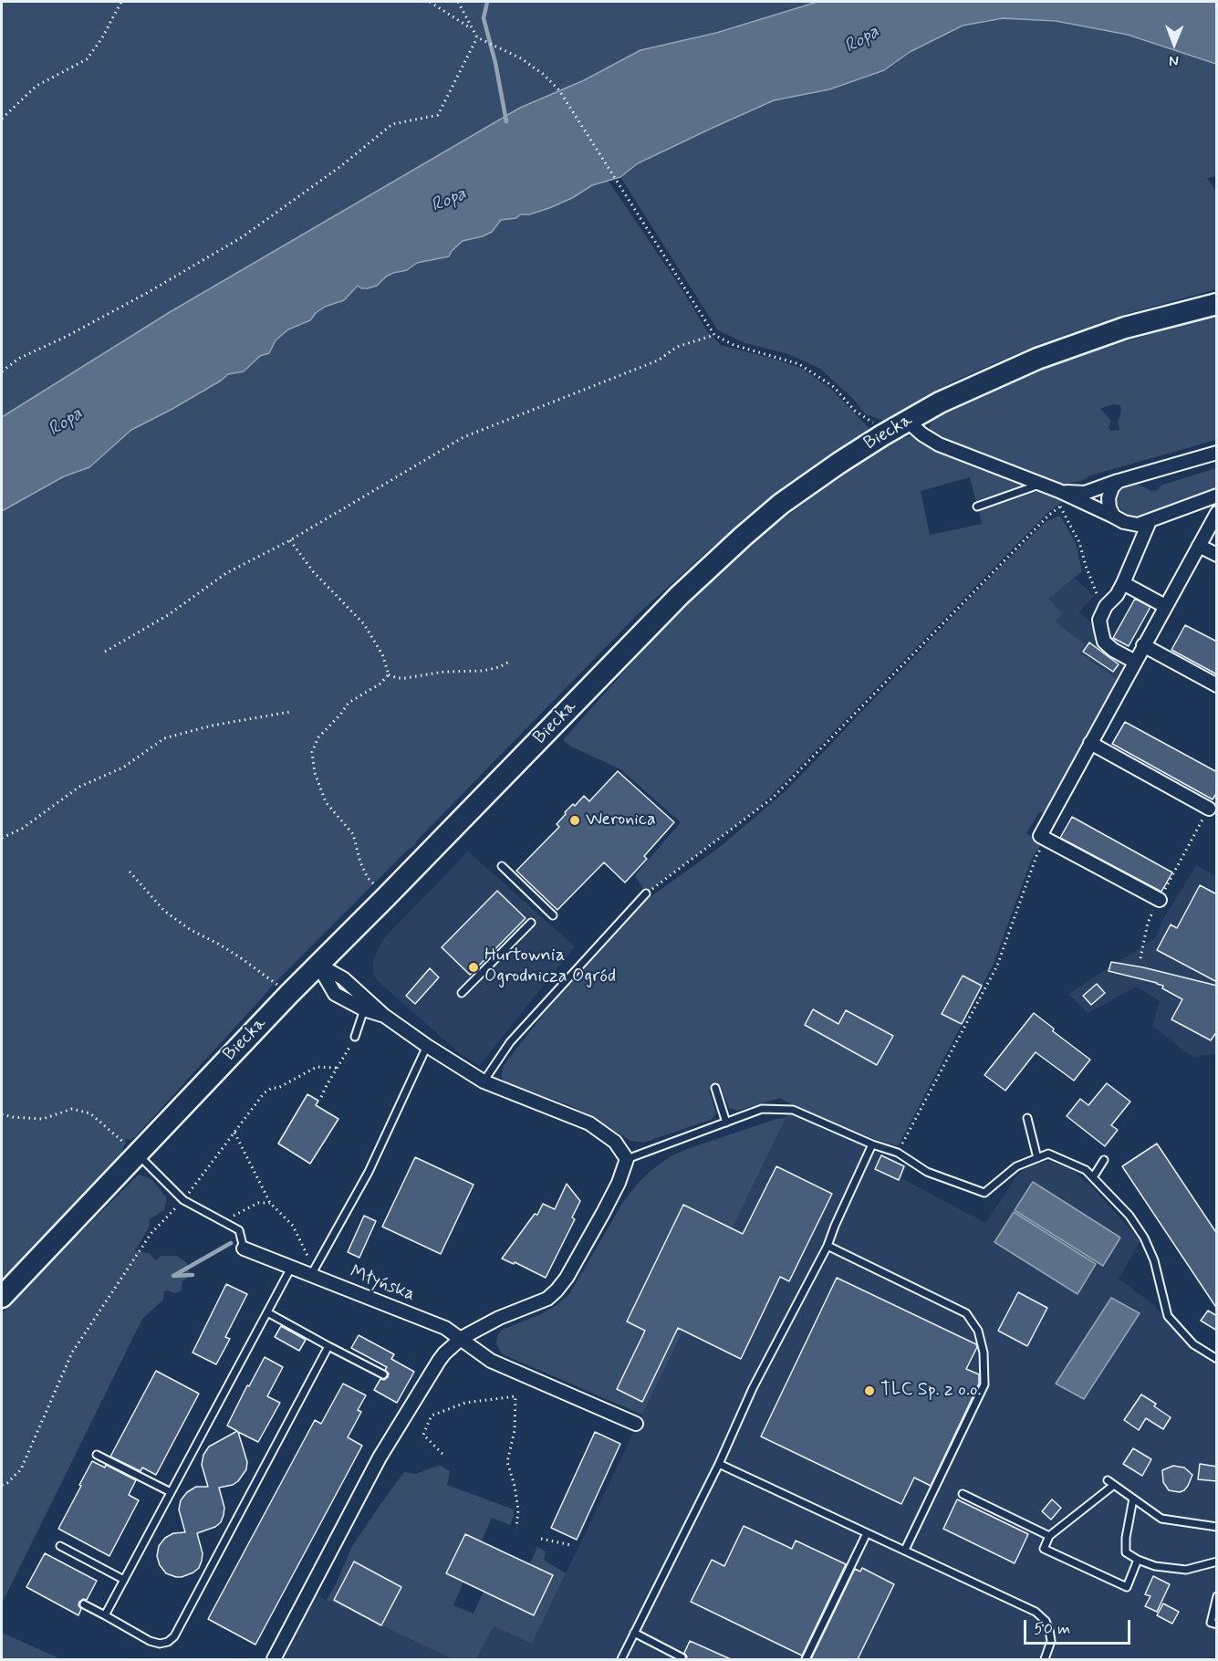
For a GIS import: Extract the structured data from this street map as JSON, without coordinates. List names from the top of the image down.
{
  "streets": {
    "main road": ["Biecka"],
    "street": ["Młyńska"]
  },
  "crossings": [
    ["Biecka", "Młyńska"]
  ],
  "water": ["Ropa"],
  "places": ["Weronica", "Hurtownia Ogrodnicza Ogród", "TLC Sp. z o.o."],
  "scale_bar": "50 m",
  "north": "bottom"
}
